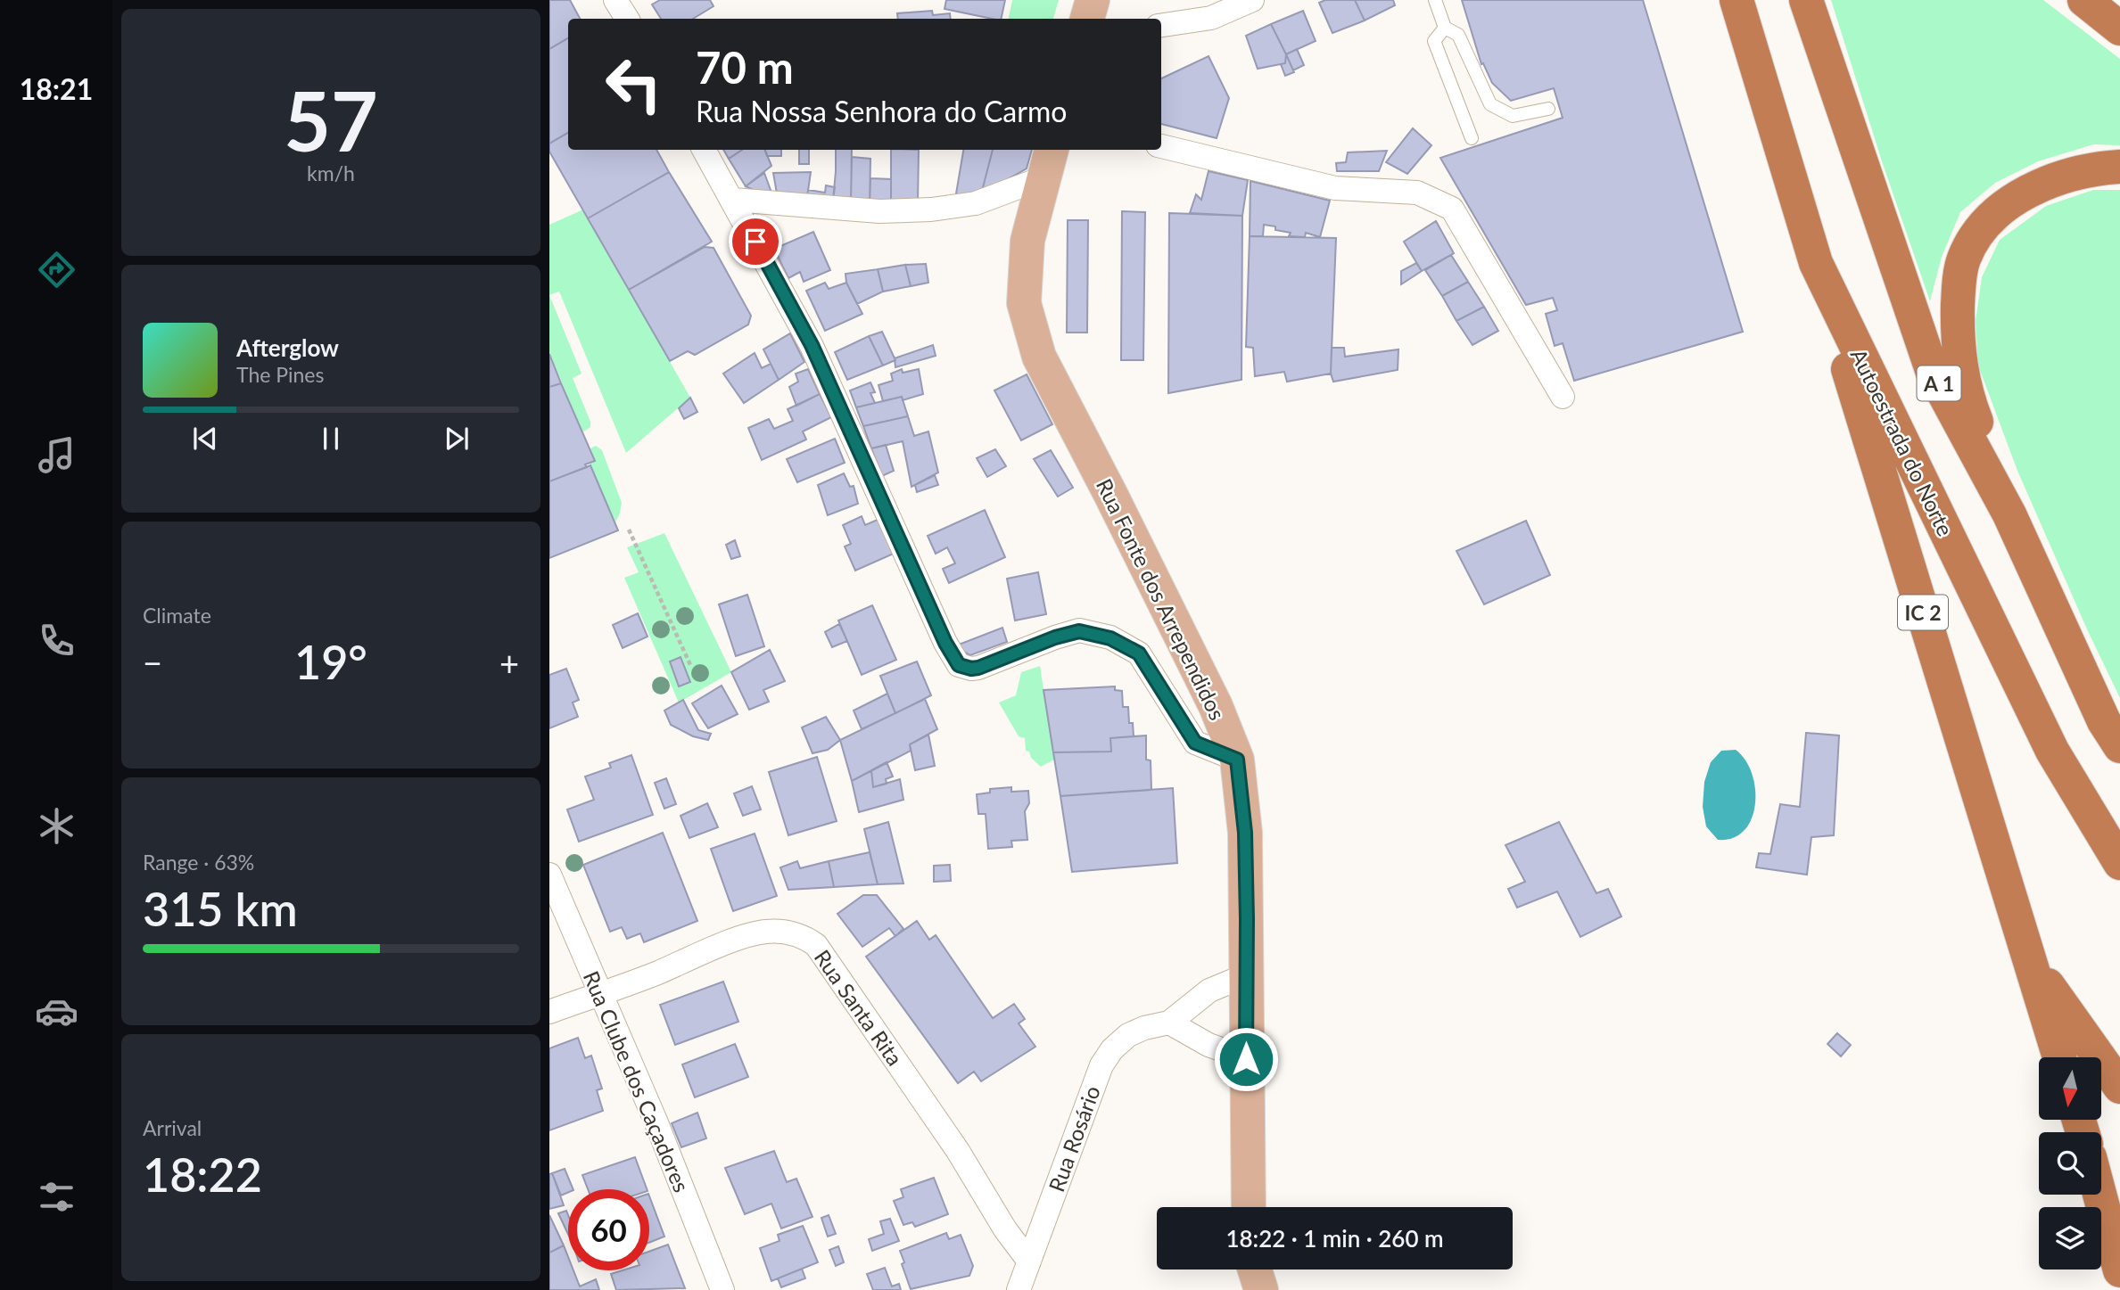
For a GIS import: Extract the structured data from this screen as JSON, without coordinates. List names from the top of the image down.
{
  "streets": {
    "highway": ["A 1", "Autoestrada do Norte", "IC 2"],
    "main road": ["Rua Fonte dos Arrependidos"],
    "street": ["Rua Santa Rita", "Rua Clube dos Caçadores", "Rua Rosário"]
  },
  "crossings": [
    ["Autoestrada do Norte", "IC 2"],
    ["Rua Fonte dos Arrependidos", "Rua Rosário"],
    ["Rua Santa Rita", "Rua Clube dos Caçadores"],
    ["Rua Santa Rita", "Rua Rosário"]
  ],
  "north": "bottom",
  "page": {
    "tabs": "18:21",
    "tile": [
      ["57", "km/h"],
      "Climate",
      ["Range · 63%", "315 km"],
      ["Arrival", "18:22"]
    ],
    "turn": ["70 m", "Rua Nossa Senhora do Carmo"],
    "song": ["Afterglow", "The Pines"],
    "heat": ["−", "19°", "+"],
    "limit": "60",
    "trip": "18:22 · 1 min · 260 m"
  }
}
